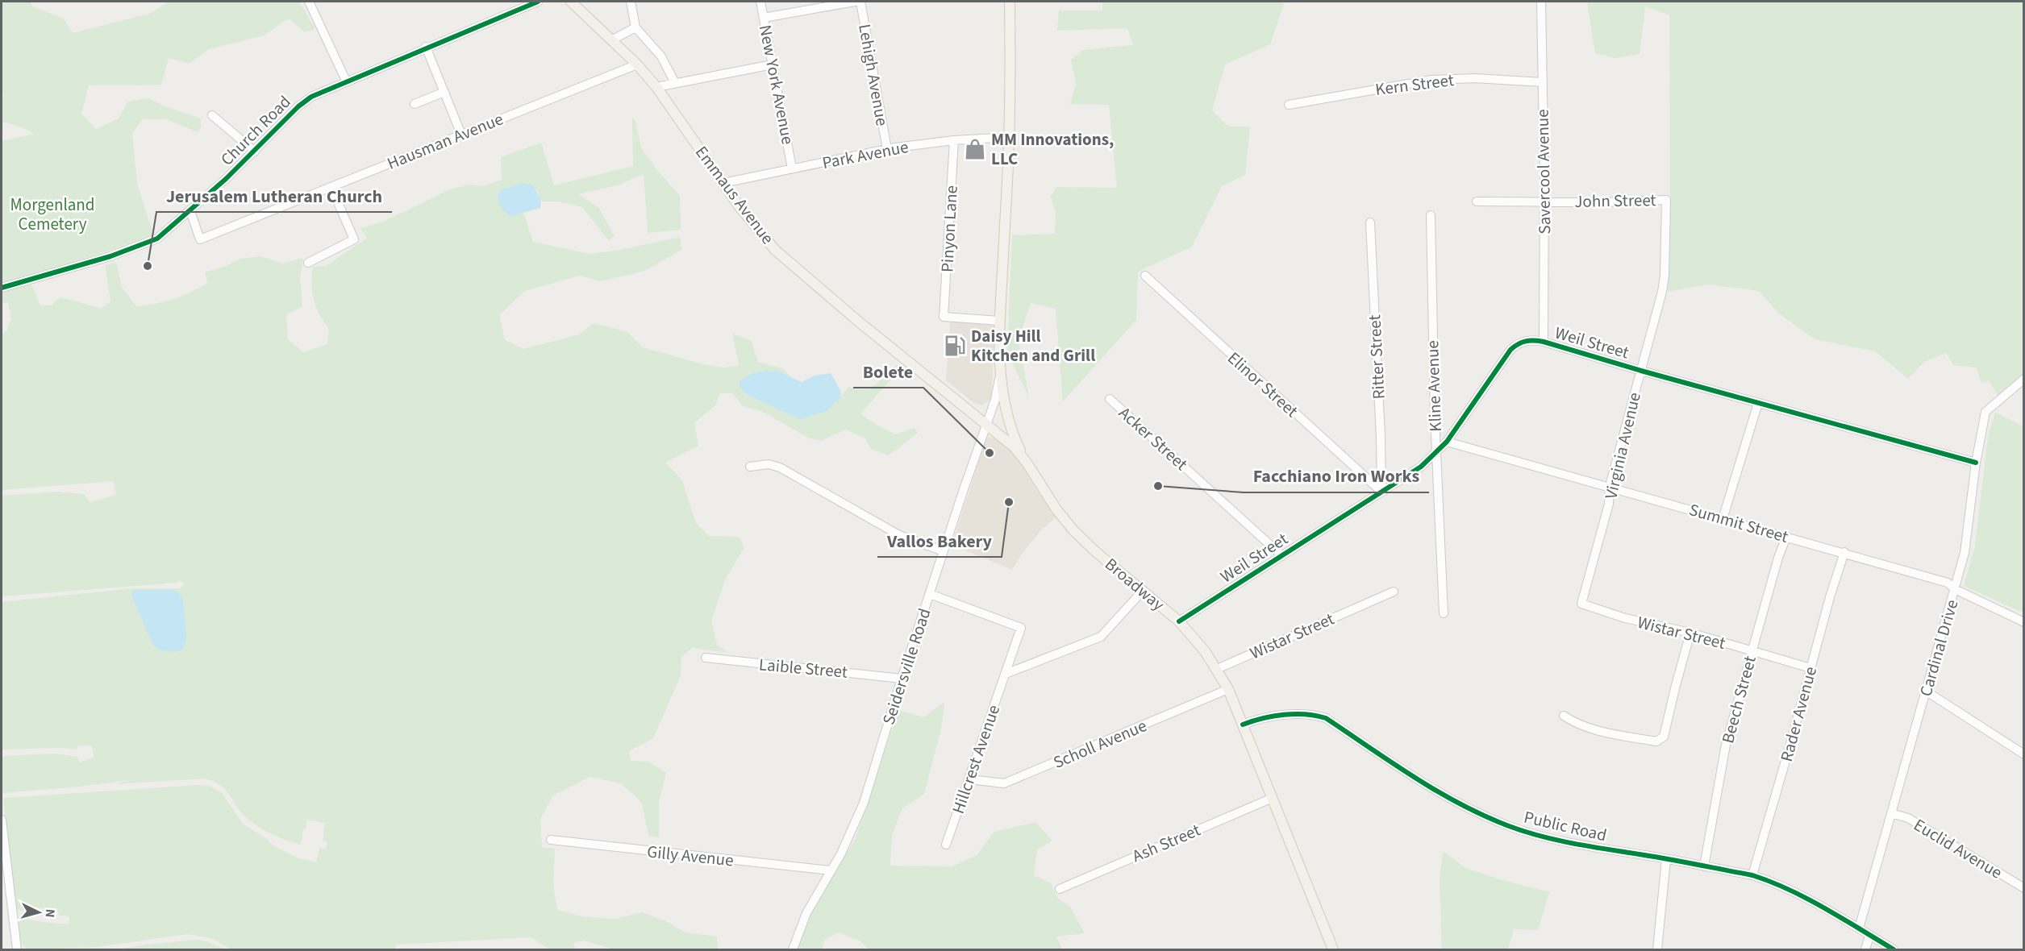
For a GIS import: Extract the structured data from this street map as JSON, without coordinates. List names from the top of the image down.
{
  "streets": {
    "main road": ["Emmaus Avenue", "Broadway"],
    "street": [
      "Lehigh Avenue",
      "New York Avenue",
      "Kern Street",
      "Church Road",
      "Hausman Avenue",
      "Park Avenue",
      "Savercool Avenue",
      "John Street",
      "Pinyon Lane",
      "Weil Street",
      "Ritter Street",
      "Elinor Street",
      "Kline Avenue",
      "Acker Street",
      "Virginia Avenue",
      "Summit Street",
      "Wistar Street",
      "Cardinal Drive",
      "Seidersville Road",
      "Laible Street",
      "Beech Street",
      "Rader Avenue",
      "Scholl Avenue",
      "Hillcrest Avenue",
      "Public Road",
      "Ash Street",
      "Euclid Avenue",
      "Gilly Avenue"
    ]
  },
  "crossings": [
    ["Lehigh Avenue", "Park Avenue"],
    ["New York Avenue", "Park Avenue"],
    ["Kern Street", "Savercool Avenue"],
    ["Church Road", "Hausman Avenue"],
    ["Hausman Avenue", "Emmaus Avenue"],
    ["Park Avenue", "Emmaus Avenue"],
    ["Park Avenue", "Pinyon Lane"],
    ["Savercool Avenue", "John Street"],
    ["Savercool Avenue", "Weil Street"],
    ["Emmaus Avenue", "Broadway"],
    ["Emmaus Avenue", "Seidersville Road"],
    ["John Street", "Virginia Avenue"],
    ["Weil Street", "Ritter Street"],
    ["Weil Street", "Elinor Street"],
    ["Weil Street", "Kline Avenue"],
    ["Weil Street", "Acker Street"],
    ["Weil Street", "Virginia Avenue"],
    ["Weil Street", "Summit Street"],
    ["Weil Street", "Broadway"],
    ["Weil Street", "Cardinal Drive"],
    ["Ritter Street", "Elinor Street"],
    ["Virginia Avenue", "Summit Street"],
    ["Virginia Avenue", "Wistar Street"],
    ["Summit Street", "Cardinal Drive"],
    ["Summit Street", "Beech Street"],
    ["Summit Street", "Rader Avenue"],
    ["Broadway", "Wistar Street"],
    ["Broadway", "Seidersville Road"],
    ["Broadway", "Scholl Avenue"],
    ["Broadway", "Public Road"],
    ["Broadway", "Ash Street"],
    ["Wistar Street", "Beech Street"],
    ["Wistar Street", "Rader Avenue"],
    ["Cardinal Drive", "Public Road"],
    ["Cardinal Drive", "Euclid Avenue"],
    ["Seidersville Road", "Laible Street"],
    ["Seidersville Road", "Hillcrest Avenue"],
    ["Seidersville Road", "Gilly Avenue"],
    ["Beech Street", "Public Road"],
    ["Rader Avenue", "Public Road"],
    ["Scholl Avenue", "Hillcrest Avenue"]
  ],
  "parks": ["Morgenland Cemetery"],
  "places": {
    "shop": ["MM Innovations, LLC"],
    "other": [
      "Jerusalem Lutheran Church",
      "Bolete",
      "Facchiano Iron Works",
      "Vallos Bakery"
    ],
    "fuel station": ["Daisy Hill Kitchen and Grill"]
  },
  "north": "right"
}
